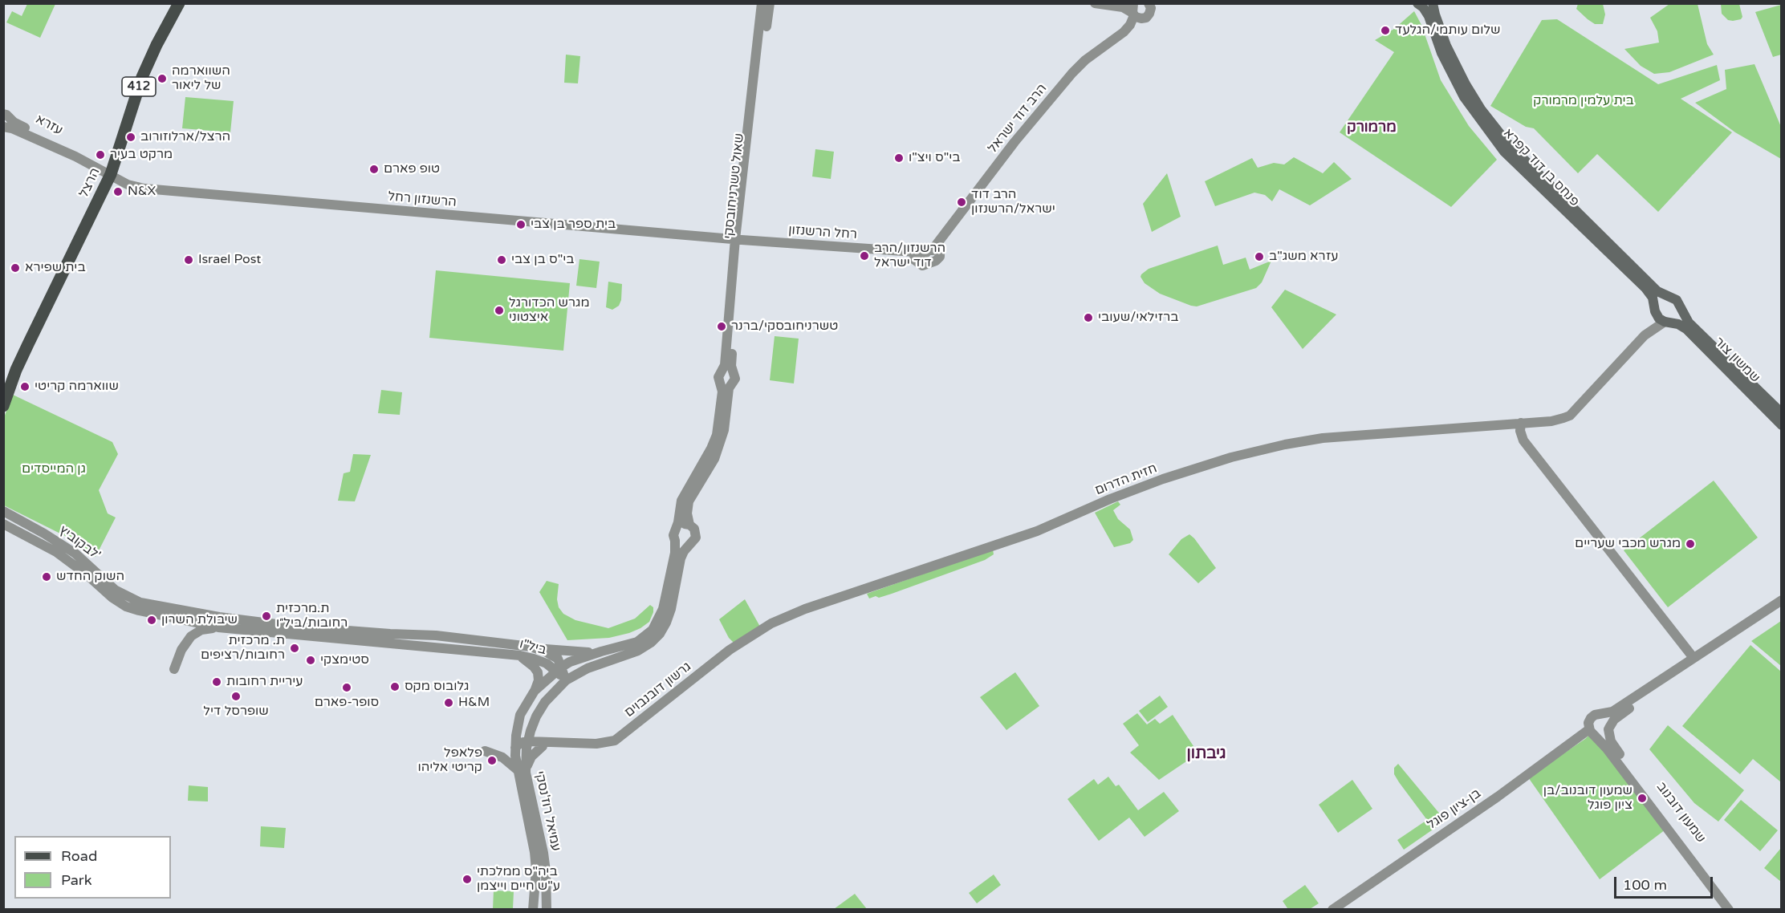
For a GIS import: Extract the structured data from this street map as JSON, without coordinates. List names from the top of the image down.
{
  "streets": {
    "main road": [
      "412",
      "פנחס בן דוד קפרא",
      "הרצל",
      "שמשון צור"
    ],
    "street": [
      "הרב דוד ישראל",
      "עזרא",
      "שאול טשרניחובסקי",
      "הרשנזון רחל",
      "רחל הרשנזון",
      "חזית הדרום",
      "לבקוביץ'",
      "ביל\"ו",
      "גרשון דובנבוים",
      "בן-ציון פוגל",
      "עמיאל רוז'נסקי",
      "שמעון דובנוב"
    ]
  },
  "crossings": [
    ["הרב דוד ישראל", "רחל הרשנזון"],
    ["עזרא", "הרצל"],
    ["עזרא", "הרשנזון רחל"],
    ["פנחס בן דוד קפרא", "שמשון צור"],
    ["הרצל", "הרשנזון רחל"],
    ["שאול טשרניחובסקי", "הרשנזון רחל"],
    ["שאול טשרניחובסקי", "רחל הרשנזון"],
    ["הרשנזון רחל", "רחל הרשנזון"],
    ["חזית הדרום", "גרשון דובנבוים"],
    ["לבקוביץ'", "ביל\"ו"],
    ["גרשון דובנבוים", "עמיאל רוז'נסקי"],
    ["בן-ציון פוגל", "שמעון דובנוב"]
  ],
  "districts": ["מרמורק", "גיבתון"],
  "parks": ["בית עלמין מרמורק", "גן המייסדים"],
  "places": [
    "שלום עותמי/הגלעד",
    "השווארמה של ליאור",
    "הרצל/ארלוזורוב",
    "מרקט בעיר",
    "בי\"ס ויצ\"ו",
    "טופ פארם",
    "N&X",
    "הרב דוד ישראל/הרשנזון",
    "בית ספר בן צבי",
    "הרשנזון/הרב דוד ישראל",
    "עזרא משג\"ב",
    "Israel Post",
    "בי\"ס בן צבי",
    "בית שפירא",
    "מגרש הכדורגל איצטוני",
    "ברזילאי/שעובי",
    "טשרניחובסקי/ברנר",
    "שווארמה קריטי",
    "מגרש מכבי שעריים",
    "השוק החדש",
    "ת.מרכזית רחובות/ביל״ו",
    "שיבולת השרון",
    "ת. מרכזית רחובות/רציפים",
    "סטימצקי",
    "עיריית רחובות",
    "גלובוס מקס",
    "סופר-פארם",
    "שופרסל דיל",
    "H&M",
    "פלאפל קריטי אליהו",
    "שמעון דובנוב/בן ציון פוגל",
    "ביה\"ס ממלכתי ע\"ש חיים וייצמן"
  ],
  "legend": ["Road", "Park"],
  "scale_bar": "100 m"
}
